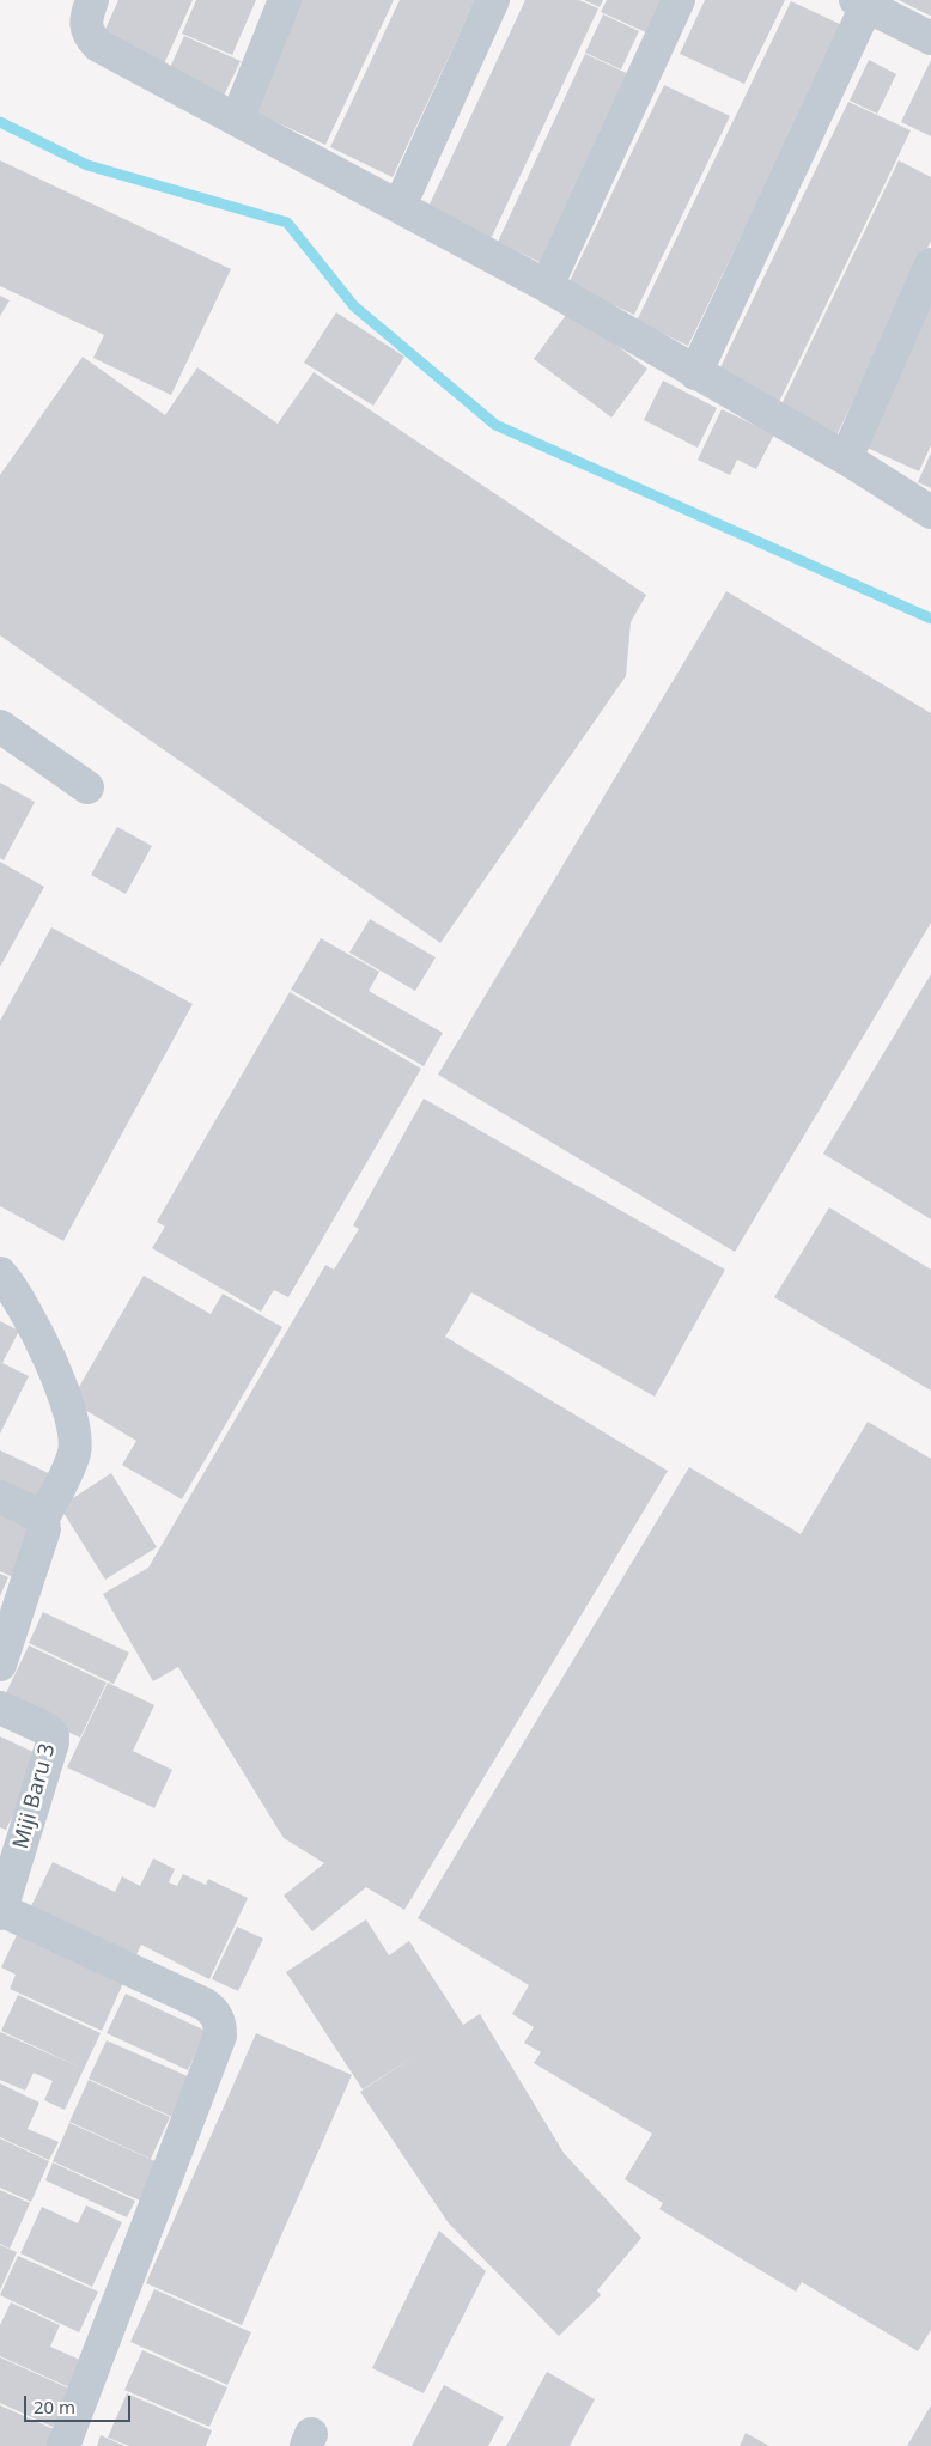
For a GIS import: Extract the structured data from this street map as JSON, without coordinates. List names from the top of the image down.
{
  "streets": {
    "street": ["Miji Baru 3"]
  },
  "scale_bar": "20 m"
}
